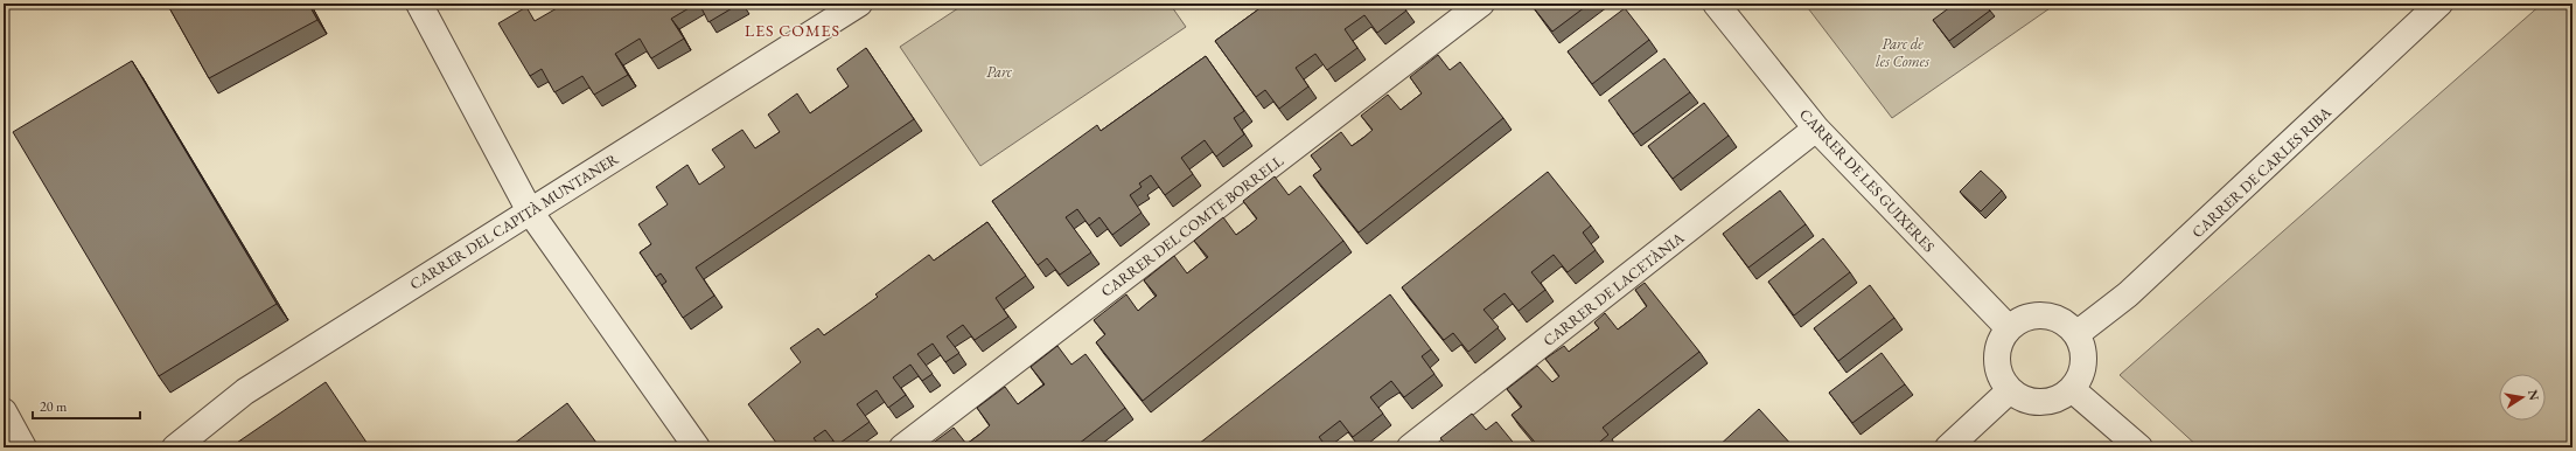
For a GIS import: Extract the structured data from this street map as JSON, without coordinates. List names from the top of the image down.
{
  "streets": {
    "street": [
      "CARRER DE CARLES RIBA",
      "CARRER DE LES GUIXERES",
      "CARRER DEL CAPITÀ MUNTANER",
      "CARRER DEL COMTE BORRELL",
      "CARRER DE LACETÀNIA"
    ]
  },
  "crossings": [
    ["CARRER DE CARLES RIBA", "CARRER DE LES GUIXERES"],
    ["CARRER DE LES GUIXERES", "CARRER DE LACETÀNIA"]
  ],
  "districts": ["LES COMES"],
  "parks": ["Parc de les Comes", "Parc"],
  "scale_bar": "20 m",
  "north": "right"
}
